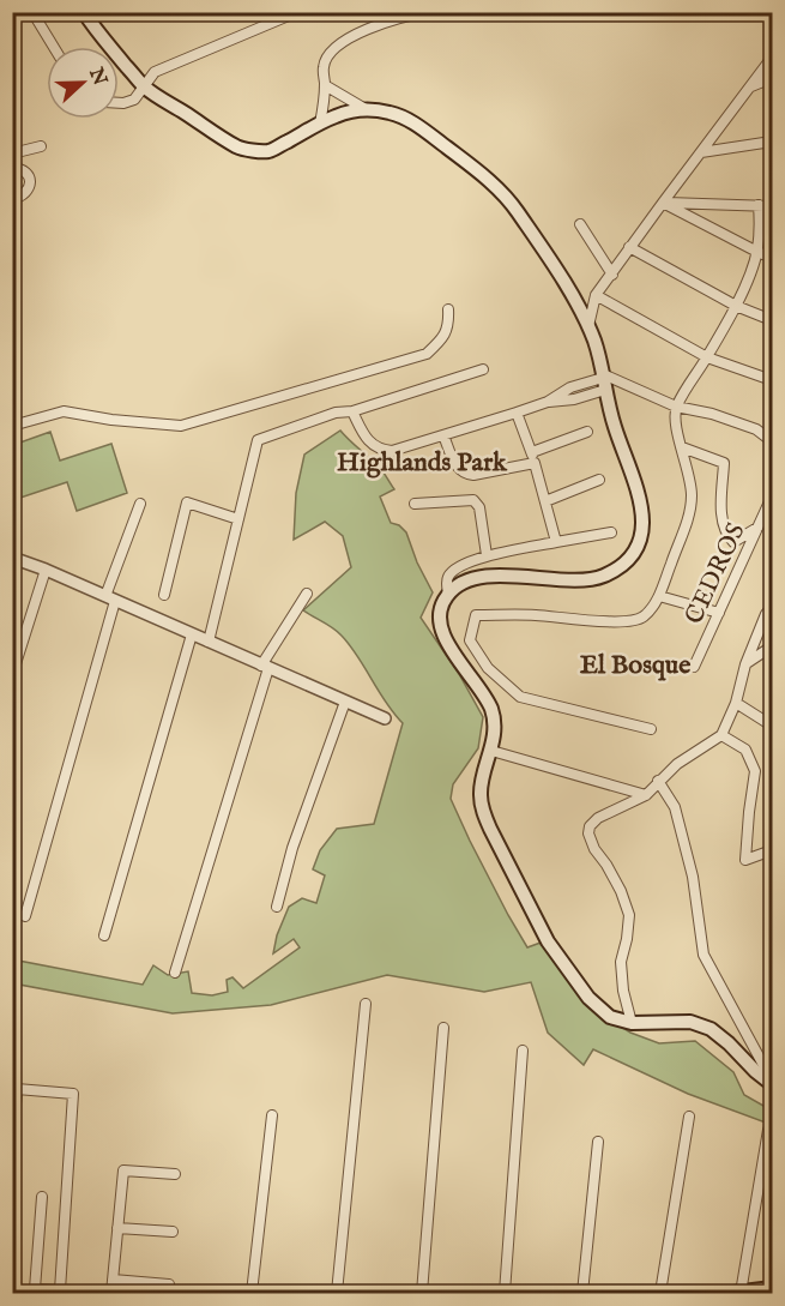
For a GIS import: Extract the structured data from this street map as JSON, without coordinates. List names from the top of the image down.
{
  "streets": {
    "street": ["CEDROS"]
  },
  "districts": ["Highlands Park", "El Bosque"],
  "north": "right"
}
